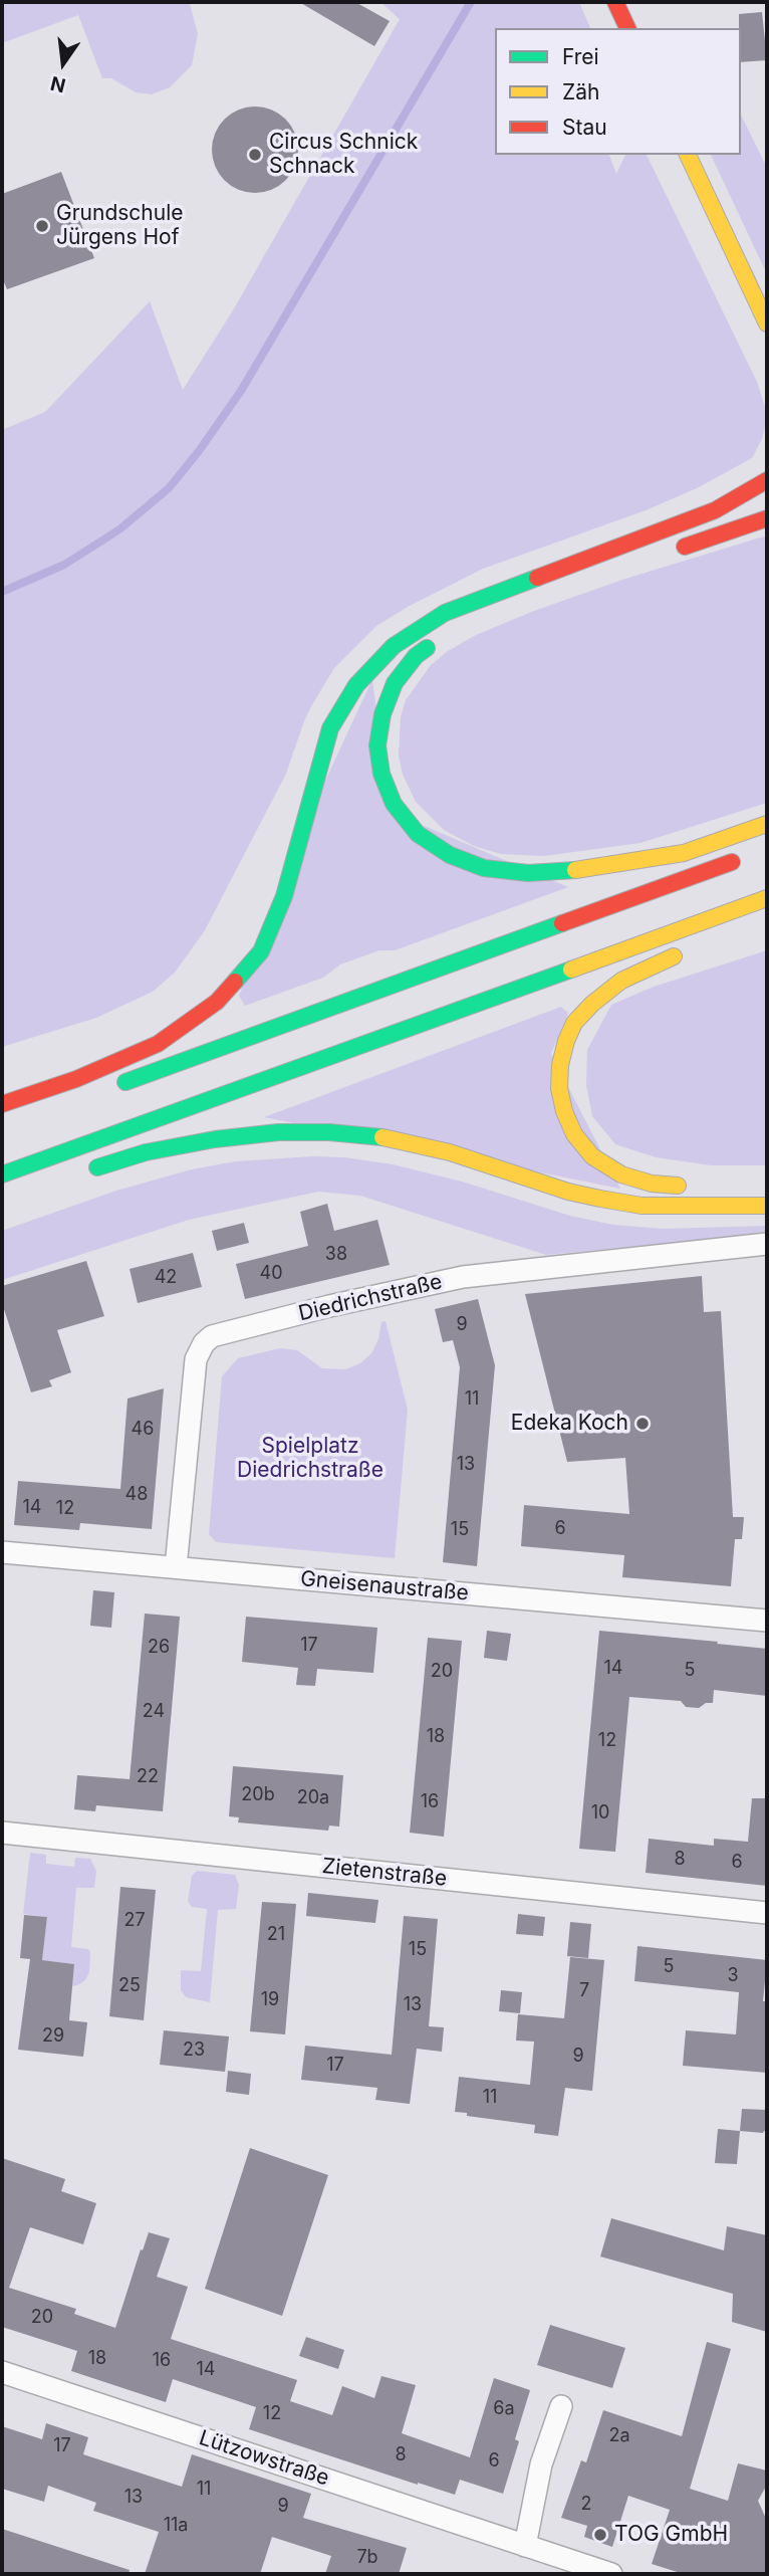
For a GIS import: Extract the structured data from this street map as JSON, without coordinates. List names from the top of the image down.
{
  "streets": {
    "street": [
      "Diedrichstraße",
      "Gneisenaustraße",
      "Zietenstraße",
      "Lützowstraße"
    ]
  },
  "crossings": [
    ["Diedrichstraße", "Gneisenaustraße"]
  ],
  "parks": ["Spielplatz Diedrichstraße"],
  "places": [
    "Circus Schnick Schnack",
    "Grundschule Jürgens Hof",
    "Edeka Koch",
    "TOG GmbH"
  ],
  "house_numbers": [
    "38",
    "40",
    "42",
    "9",
    "11",
    "46",
    "13",
    "48",
    "14",
    "12",
    "6",
    "15",
    "17",
    "26",
    "14",
    "5",
    "20",
    "24",
    "18",
    "12",
    "22",
    "20b",
    "20a",
    "16",
    "10",
    "8",
    "6",
    "27",
    "21",
    "15",
    "5",
    "3",
    "25",
    "7",
    "19",
    "13",
    "29",
    "23",
    "9",
    "17",
    "11",
    "20",
    "18",
    "16",
    "14",
    "6a",
    "12",
    "2a",
    "17",
    "8",
    "6",
    "11",
    "13",
    "2",
    "9",
    "11a",
    "7b"
  ],
  "legend": ["Frei", "Zäh", "Stau"],
  "north": "bottom"
}
